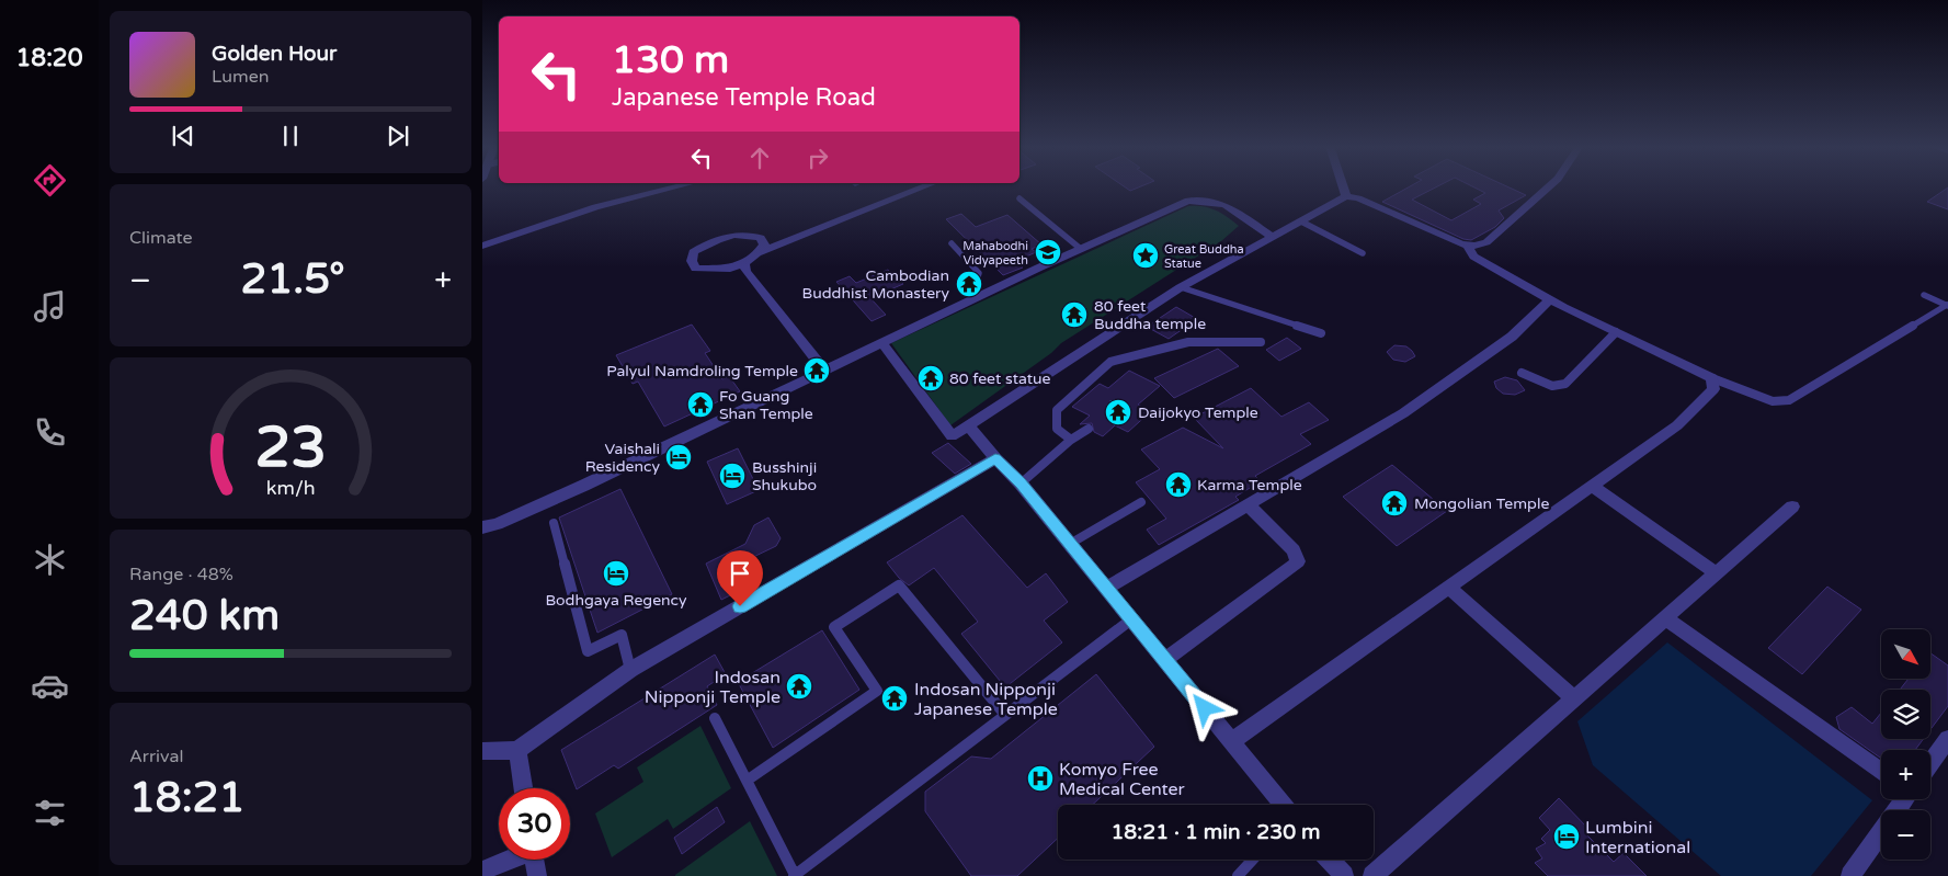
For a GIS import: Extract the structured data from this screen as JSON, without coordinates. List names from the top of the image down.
{
  "places": {
    "school or university": ["Mahabodhi Vidyapeeth"],
    "place": ["Great Buddha Statue"],
    "temple": [
      "Cambodian Buddhist Monastery",
      "80 feet Buddha temple",
      "Palyul Namdroling Temple",
      "80 feet statue",
      "Fo Guang Shan Temple",
      "Daijokyo Temple",
      "Karma Temple",
      "Mongolian Temple",
      "Indosan Nipponji Temple",
      "Indosan Nipponji Japanese Temple"
    ],
    "hotel": [
      "Vaishali Residency",
      "Busshinji Shukubo",
      "Bodhgaya Regency",
      "Lumbini International"
    ],
    "hospital": ["Komyo Free Medical Center"]
  },
  "north": "bottom right",
  "page": {
    "tabs": "18:20",
    "turn": ["130 m", "Japanese Temple Road"],
    "song": ["Golden Hour", "Lumen"],
    "tile": [
      "Climate",
      ["Range · 48%", "240 km"],
      ["Arrival", "18:21"]
    ],
    "heat": ["−", "21.5°", "+"],
    "map_buttons": ["+", "−"],
    "limit": "30",
    "trip": "18:21 · 1 min · 230 m",
    "gauge": ["23", "km/h"]
  }
}
